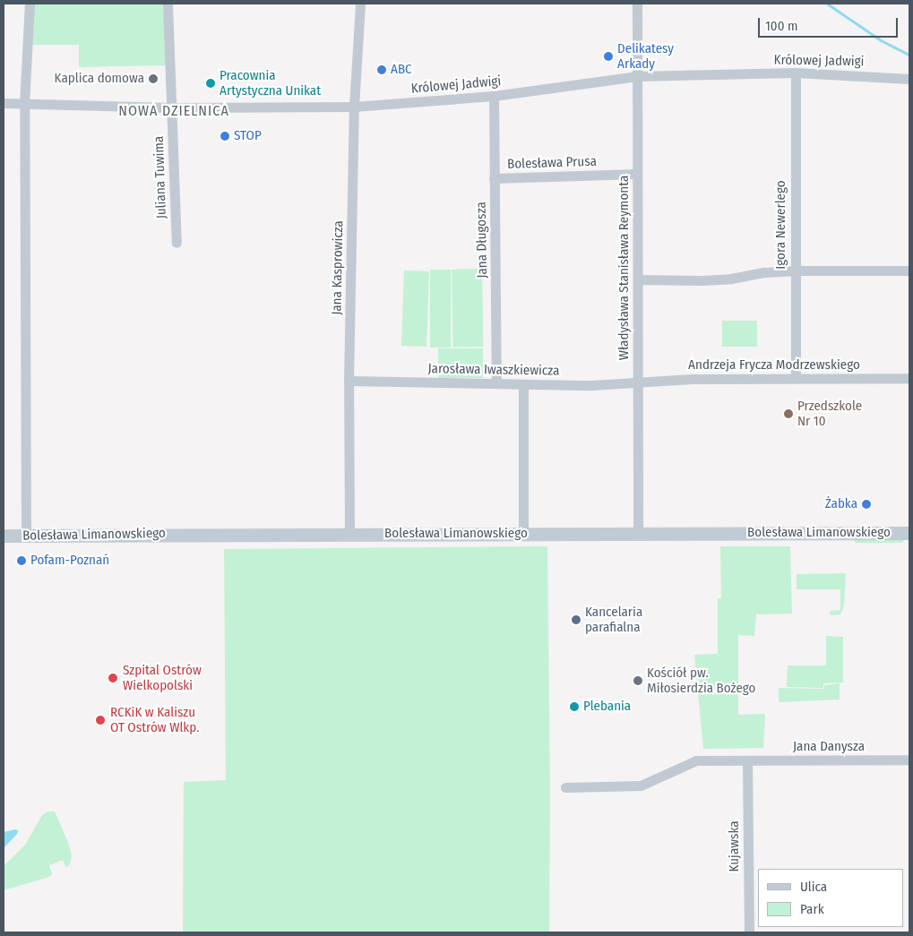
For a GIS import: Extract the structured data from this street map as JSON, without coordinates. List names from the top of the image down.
{
  "streets": {
    "street": [
      "Królowej Jadwigi",
      "Bolesława Prusa",
      "Juliana Tuwima",
      "Igora Newerlego",
      "Jana Długosza",
      "Jana Kasprowicza",
      "Władysława Stanisława Reymonta",
      "Andrzeja Frycza Modrzewskiego",
      "Jarosława Iwaszkiewicza",
      "Bolesława Limanowskiego",
      "Jana Danysza",
      "Kujawska"
    ]
  },
  "crossings": [
    ["Królowej Jadwigi", "Juliana Tuwima"],
    ["Królowej Jadwigi", "Igora Newerlego"],
    ["Królowej Jadwigi", "Jana Długosza"],
    ["Królowej Jadwigi", "Jana Kasprowicza"],
    ["Królowej Jadwigi", "Władysława Stanisława Reymonta"],
    ["Bolesława Prusa", "Jana Długosza"],
    ["Bolesława Prusa", "Władysława Stanisława Reymonta"],
    ["Igora Newerlego", "Andrzeja Frycza Modrzewskiego"],
    ["Jana Długosza", "Jarosława Iwaszkiewicza"],
    ["Jana Kasprowicza", "Jarosława Iwaszkiewicza"],
    ["Jana Kasprowicza", "Bolesława Limanowskiego"],
    ["Władysława Stanisława Reymonta", "Andrzeja Frycza Modrzewskiego"],
    ["Władysława Stanisława Reymonta", "Jarosława Iwaszkiewicza"],
    ["Władysława Stanisława Reymonta", "Bolesława Limanowskiego"],
    ["Andrzeja Frycza Modrzewskiego", "Jarosława Iwaszkiewicza"],
    ["Jana Danysza", "Kujawska"]
  ],
  "districts": ["NOWA DZIELNICA"],
  "places": [
    "Delikatesy Arkady",
    "ABC",
    "Kaplica domowa",
    "Pracownia Artystyczna Unikat",
    "STOP",
    "Przedszkole Nr 10",
    "Żabka",
    "Pofam-Poznań",
    "Kancelaria parafialna",
    "Szpital Ostrów Wielkopolski",
    "Kościół pw. Miłosierdzia Bożego",
    "Plebania",
    "RCKiK w Kaliszu OT Ostrów Wlkp."
  ],
  "legend": ["Ulica", "Park"],
  "scale_bar": "100 m"
}
